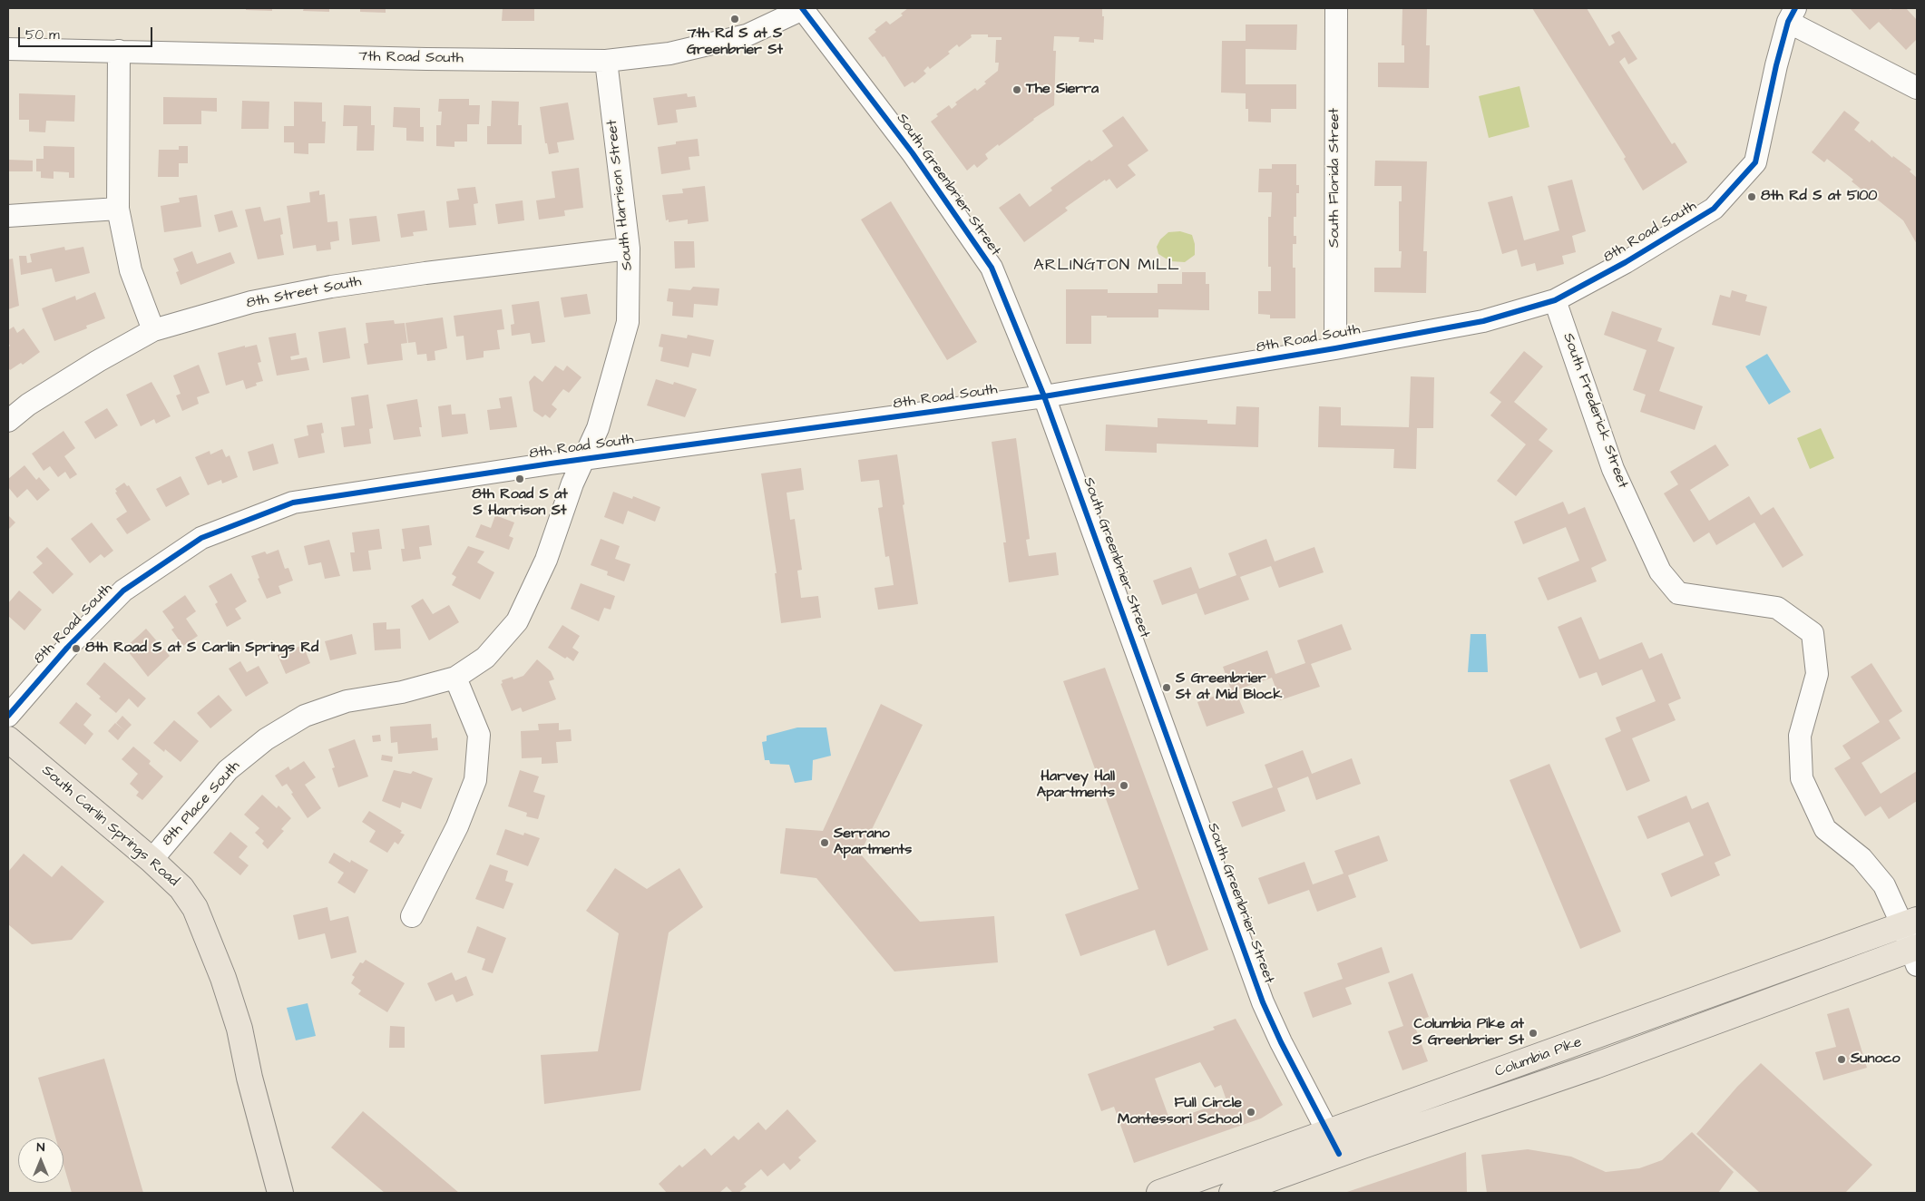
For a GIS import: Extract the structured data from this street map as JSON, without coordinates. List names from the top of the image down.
{
  "streets": {
    "main road": ["South Carlin Springs Road", "Columbia Pike"],
    "street": [
      "7th Road South",
      "South Florida Street",
      "South Greenbrier Street",
      "South Harrison Street",
      "8th Road South",
      "8th Street South",
      "South Frederick Street",
      "8th Place South"
    ]
  },
  "crossings": [
    ["7th Road South", "South Greenbrier Street"],
    ["7th Road South", "South Harrison Street"],
    ["South Florida Street", "8th Road South"],
    ["South Greenbrier Street", "8th Road South"],
    ["South Greenbrier Street", "Columbia Pike"],
    ["South Harrison Street", "8th Road South"],
    ["South Harrison Street", "8th Street South"],
    ["South Harrison Street", "8th Place South"],
    ["8th Road South", "South Frederick Street"],
    ["South Frederick Street", "Columbia Pike"],
    ["8th Place South", "South Carlin Springs Road"]
  ],
  "districts": ["ARLINGTON MILL"],
  "places": [
    "7th Rd S at S Greenbrier St",
    "The Sierra",
    "8th Rd S at 5100",
    "8th Road S at S Harrison St",
    "8th Road S at S Carlin Springs Rd",
    "S Greenbrier St at Mid Block",
    "Harvey Hall Apartments",
    "Serrano Apartments",
    "Columbia Pike at S Greenbrier St",
    "Sunoco",
    "Full Circle Montessori School"
  ],
  "scale_bar": "50 m",
  "north": "top"
}
